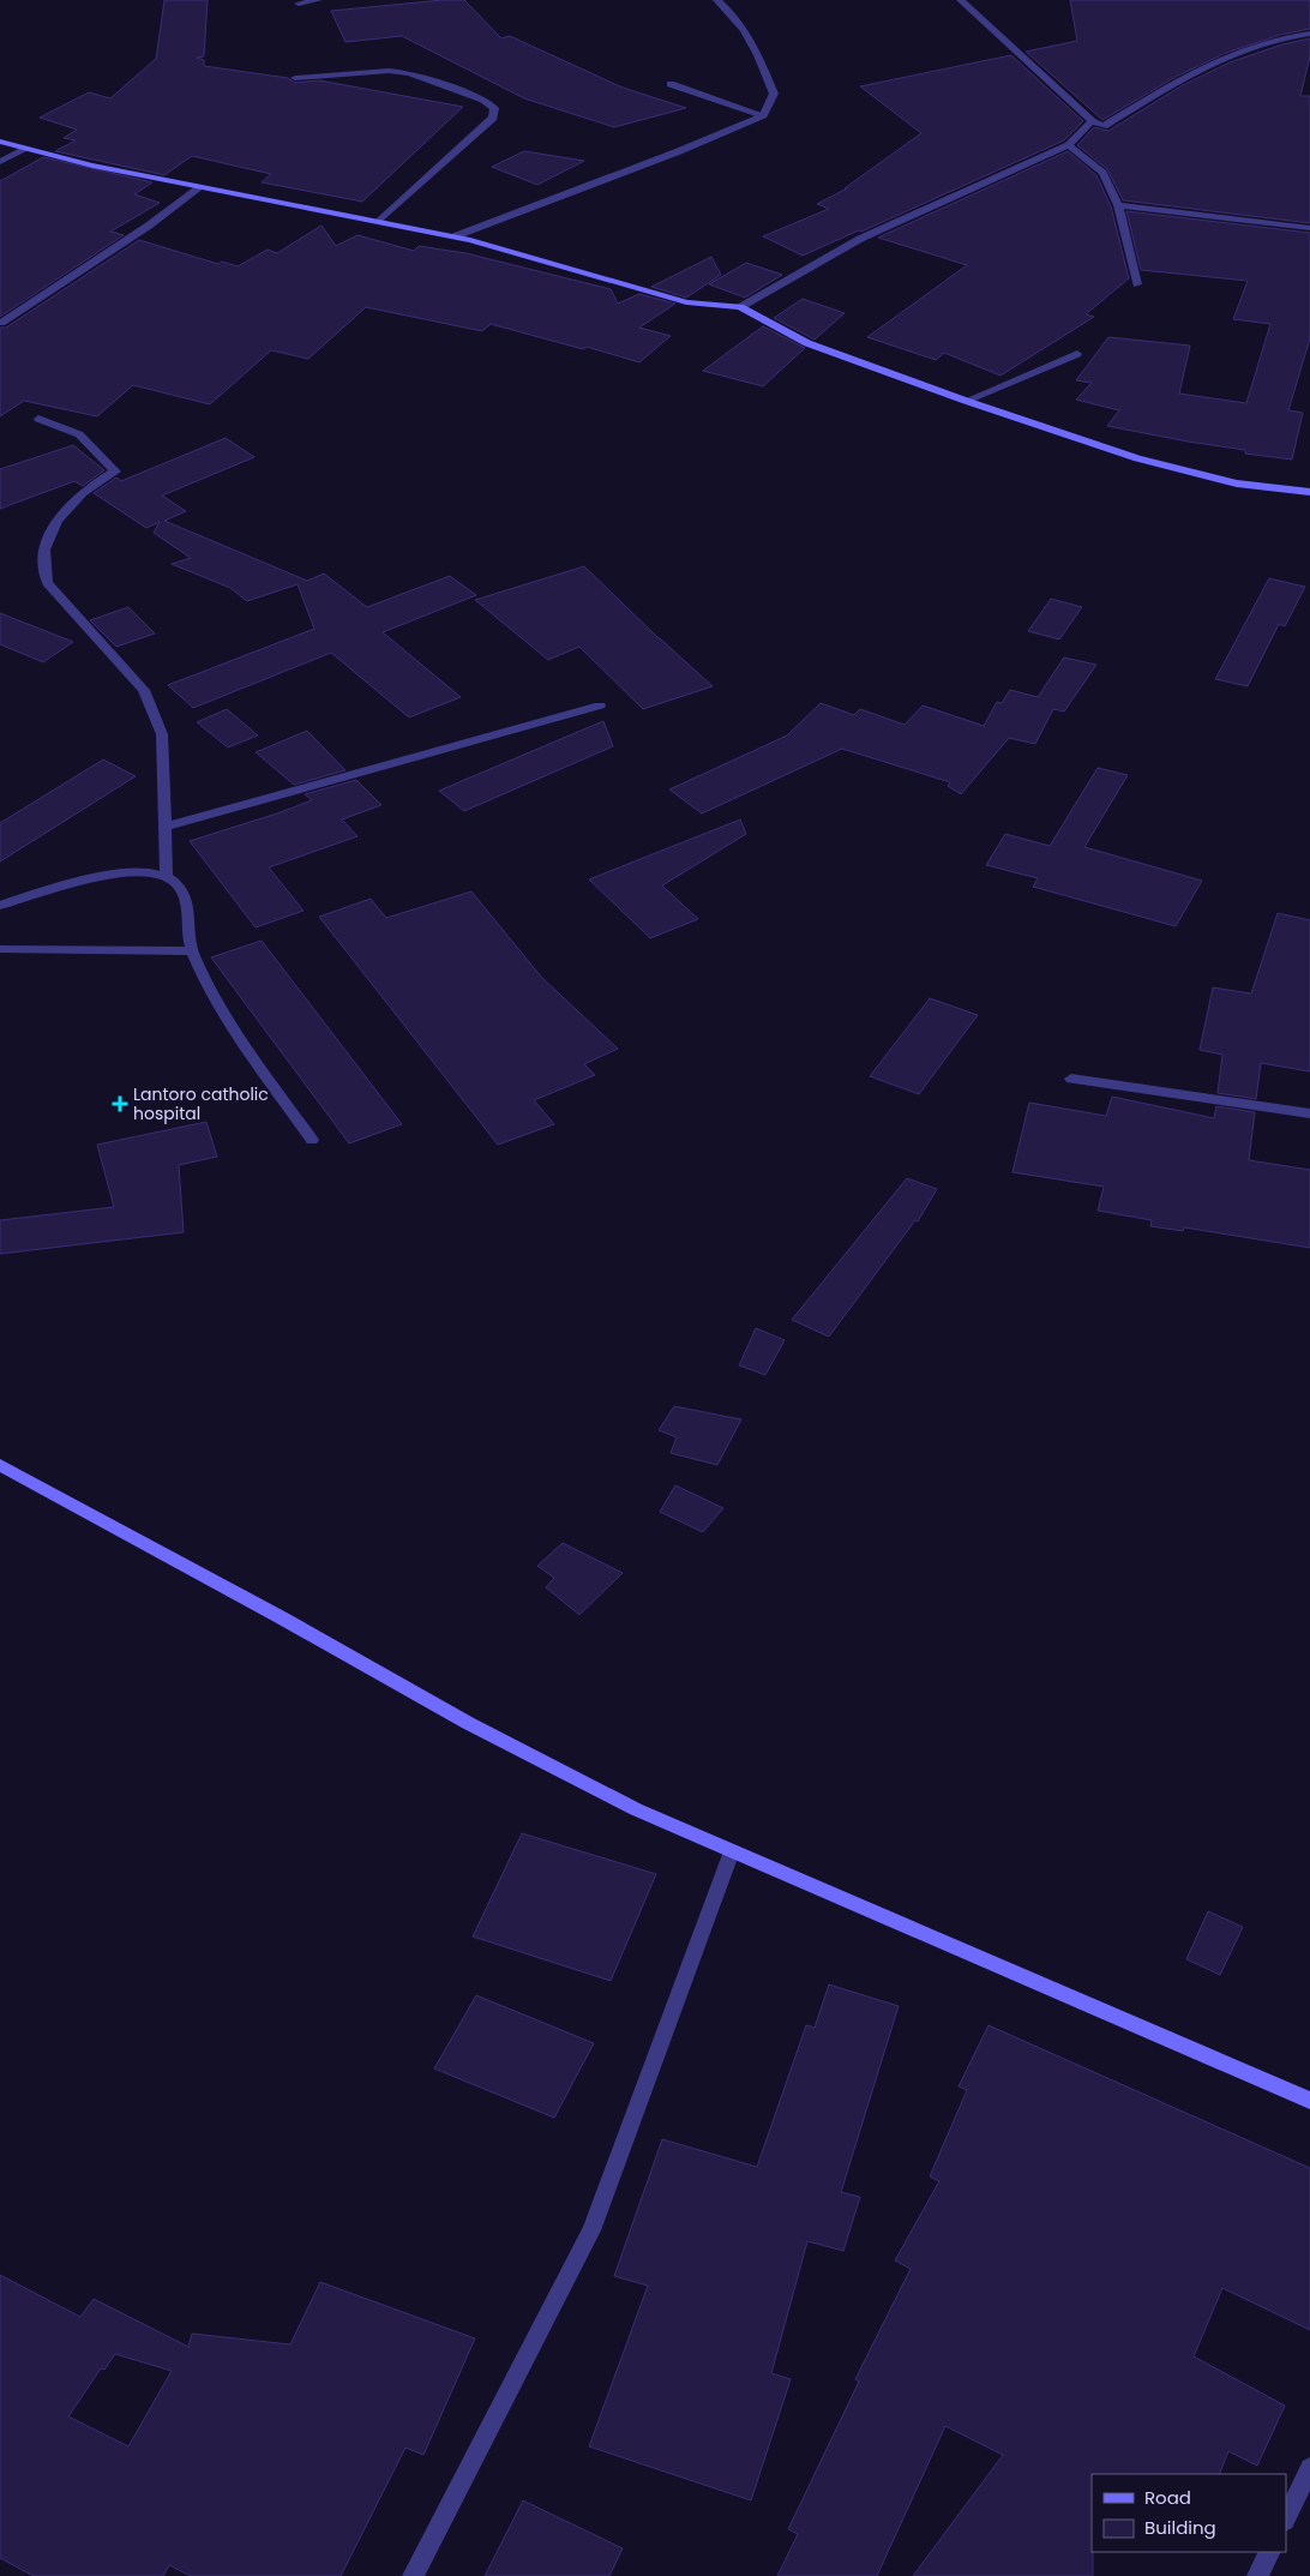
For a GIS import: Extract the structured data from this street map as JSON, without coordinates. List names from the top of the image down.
{
  "places": {
    "health": ["Lantoro catholic hospital"]
  },
  "legend": ["Road", "Building"]
}
